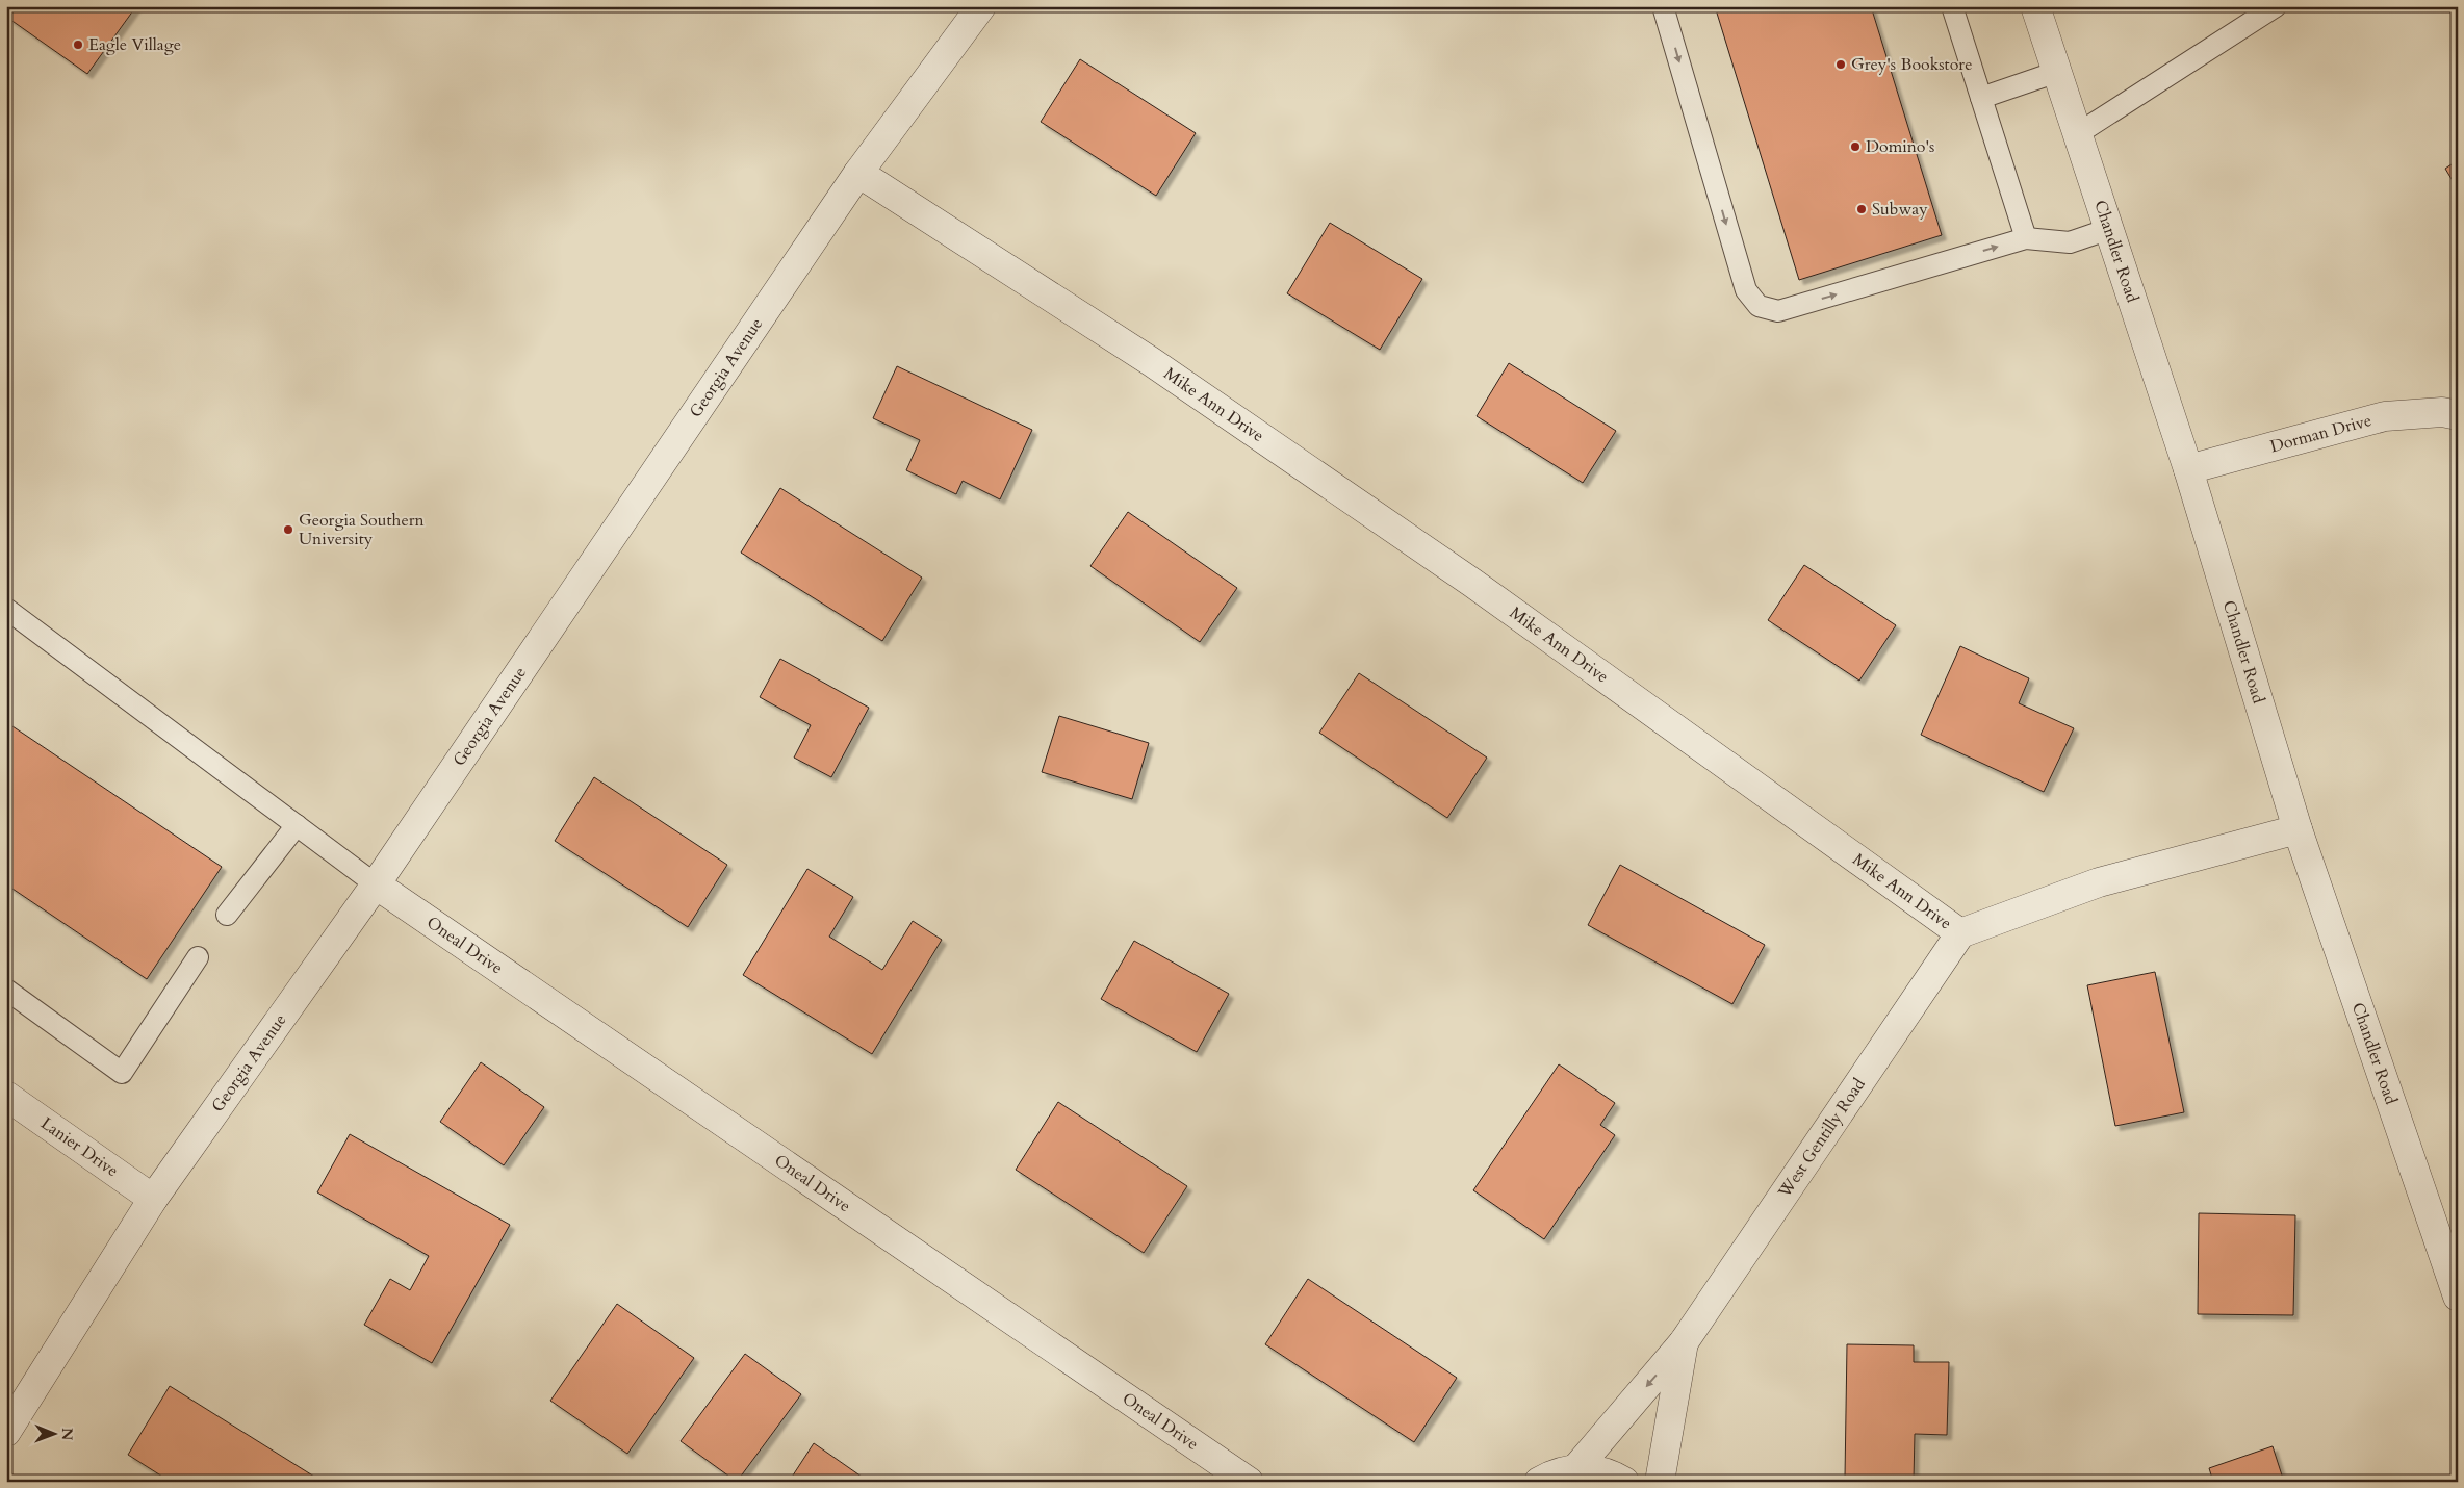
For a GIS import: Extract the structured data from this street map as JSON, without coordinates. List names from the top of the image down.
{
  "streets": {
    "street": [
      "Chandler Road",
      "Georgia Avenue",
      "Mike Ann Drive",
      "Dorman Drive",
      "Oneal Drive",
      "West Gentilly Road",
      "Lanier Drive"
    ]
  },
  "crossings": [
    ["Chandler Road", "Mike Ann Drive"],
    ["Chandler Road", "Dorman Drive"],
    ["Georgia Avenue", "Mike Ann Drive"],
    ["Georgia Avenue", "Oneal Drive"],
    ["Georgia Avenue", "Lanier Drive"],
    ["Mike Ann Drive", "West Gentilly Road"]
  ],
  "places": [
    "Eagle Village",
    "Grey's Bookstore",
    "Domino's",
    "Subway",
    "Georgia Southern University"
  ],
  "north": "right"
}
